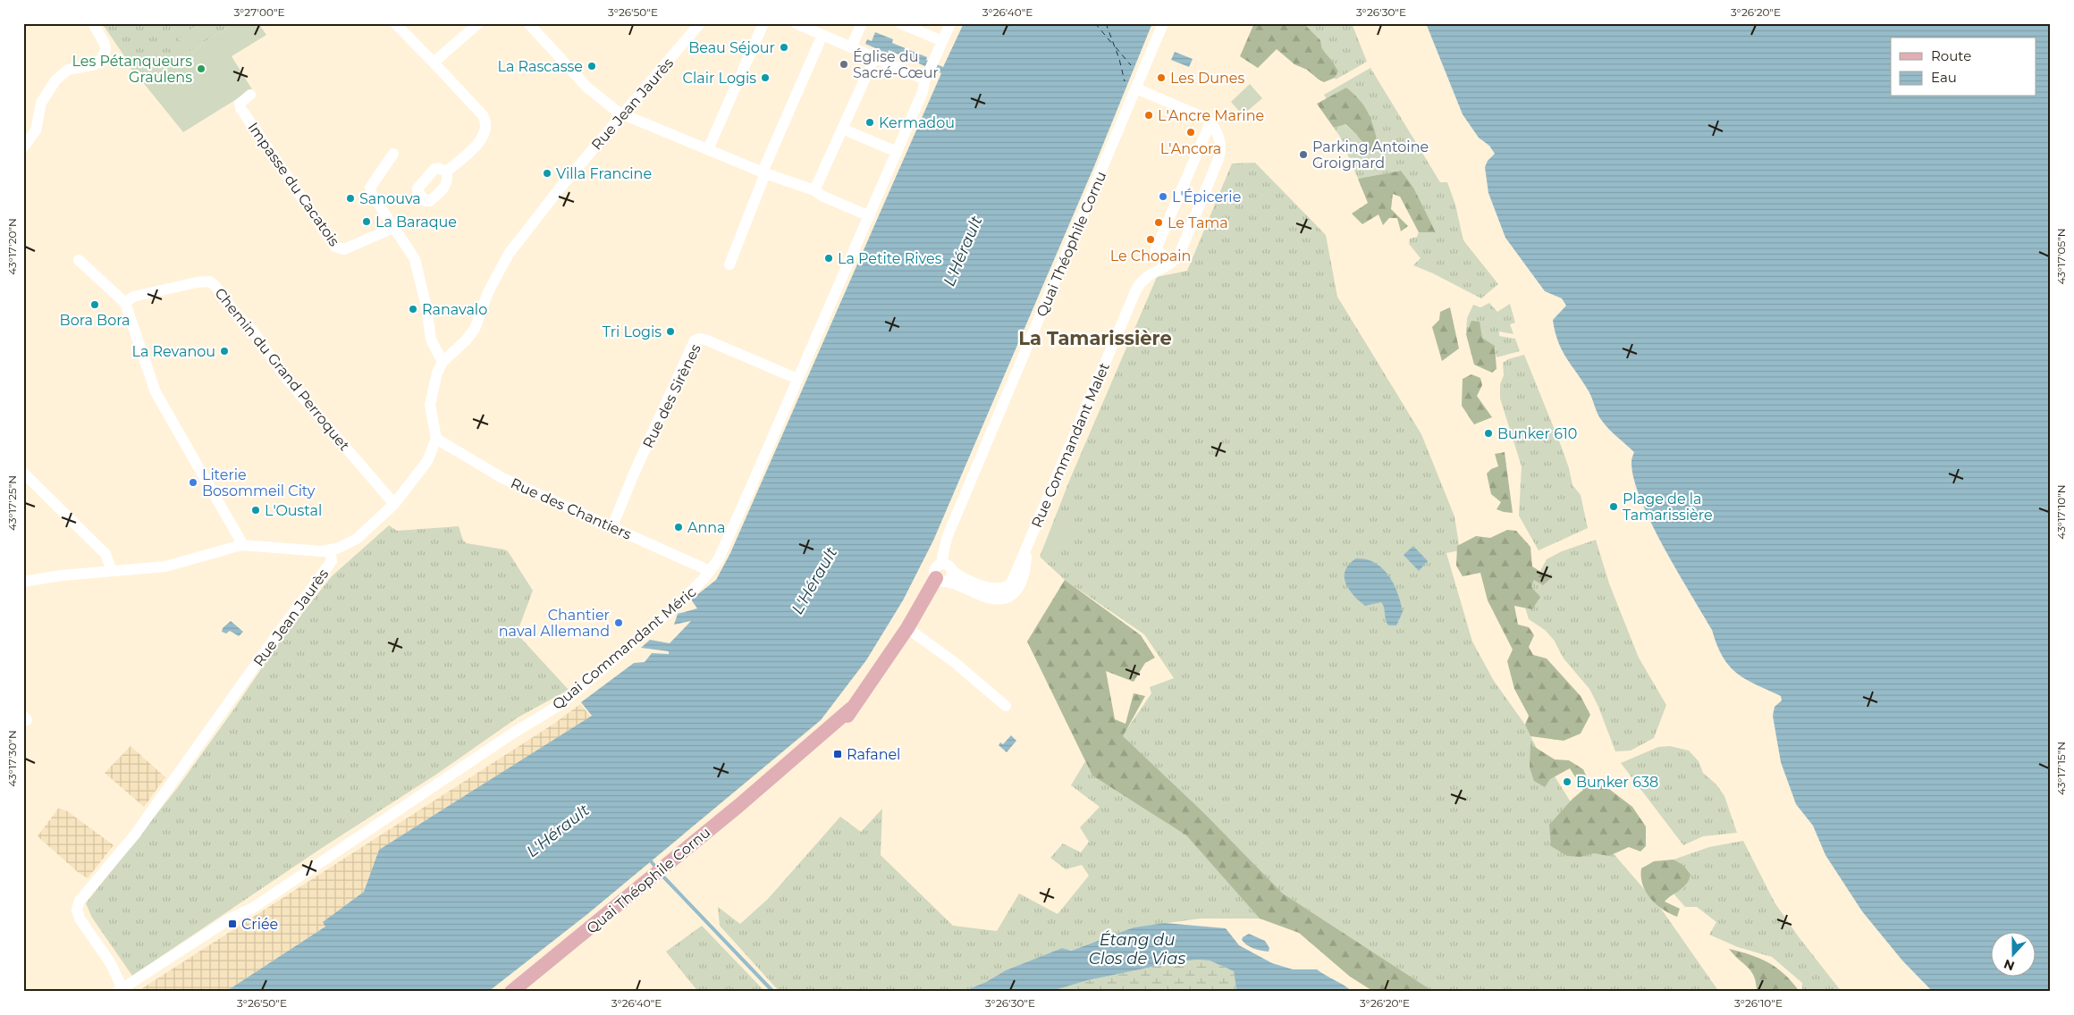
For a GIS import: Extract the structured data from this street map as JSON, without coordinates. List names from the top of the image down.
{
  "streets": {
    "main road": ["Quai Théophile Cornu"],
    "street": [
      "Rue Jean Jaurès",
      "Impasse du Cacatois",
      "Chemin du Grand Perroquet",
      "Rue des Sirènes",
      "Rue Commandant Malet",
      "Rue des Chantiers",
      "Quai Commandant Méric"
    ]
  },
  "crossings": [
    ["Rue Jean Jaurès", "Chemin du Grand Perroquet"],
    ["Rue Jean Jaurès", "Rue des Chantiers"],
    ["Rue Jean Jaurès", "Quai Commandant Méric"],
    ["Quai Théophile Cornu", "Rue Commandant Malet"],
    ["Rue des Sirènes", "Rue des Chantiers"],
    ["Rue des Sirènes", "Quai Commandant Méric"],
    ["Rue des Chantiers", "Quai Commandant Méric"]
  ],
  "districts": ["La Tamarissière"],
  "water": ["L'Hérault", "Étang du Clos de Vias"],
  "places": {
    "other": [
      "Beau Séjour",
      "Église du Sacré-Cœur",
      "La Rascasse",
      "Les Pétanqueurs Graulens",
      "Clair Logis",
      "Les Dunes",
      "L'Ancre Marine",
      "Kermadou",
      "L'Ancora",
      "Parking Antoine Groignard",
      "Villa Francine",
      "L'Épicerie",
      "Sanouva",
      "La Baraque",
      "Le Tama",
      "Le Chopain",
      "La Petite Rives",
      "Bora Bora",
      "Ranavalo",
      "Tri Logis",
      "La Revanou",
      "Bunker 610",
      "Literie Bosommeil City",
      "Plage de la Tamarissière",
      "L'Oustal",
      "Anna",
      "Chantier naval Allemand",
      "Bunker 638"
    ],
    "transit": ["Rafanel", "Criée"]
  },
  "legend": ["Route", "Eau"],
  "north": "bottom",
  "coordinates": [
    "3°27'00\"E",
    "3°26'50\"E",
    "3°26'40\"E",
    "3°26'30\"E",
    "3°26'20\"E",
    "43°17'20\"N",
    "43°17'05\"N",
    "43°17'25\"N",
    "43°17'10\"N",
    "43°17'30\"N",
    "43°17'15\"N",
    "3°26'10\"E"
  ]
}
